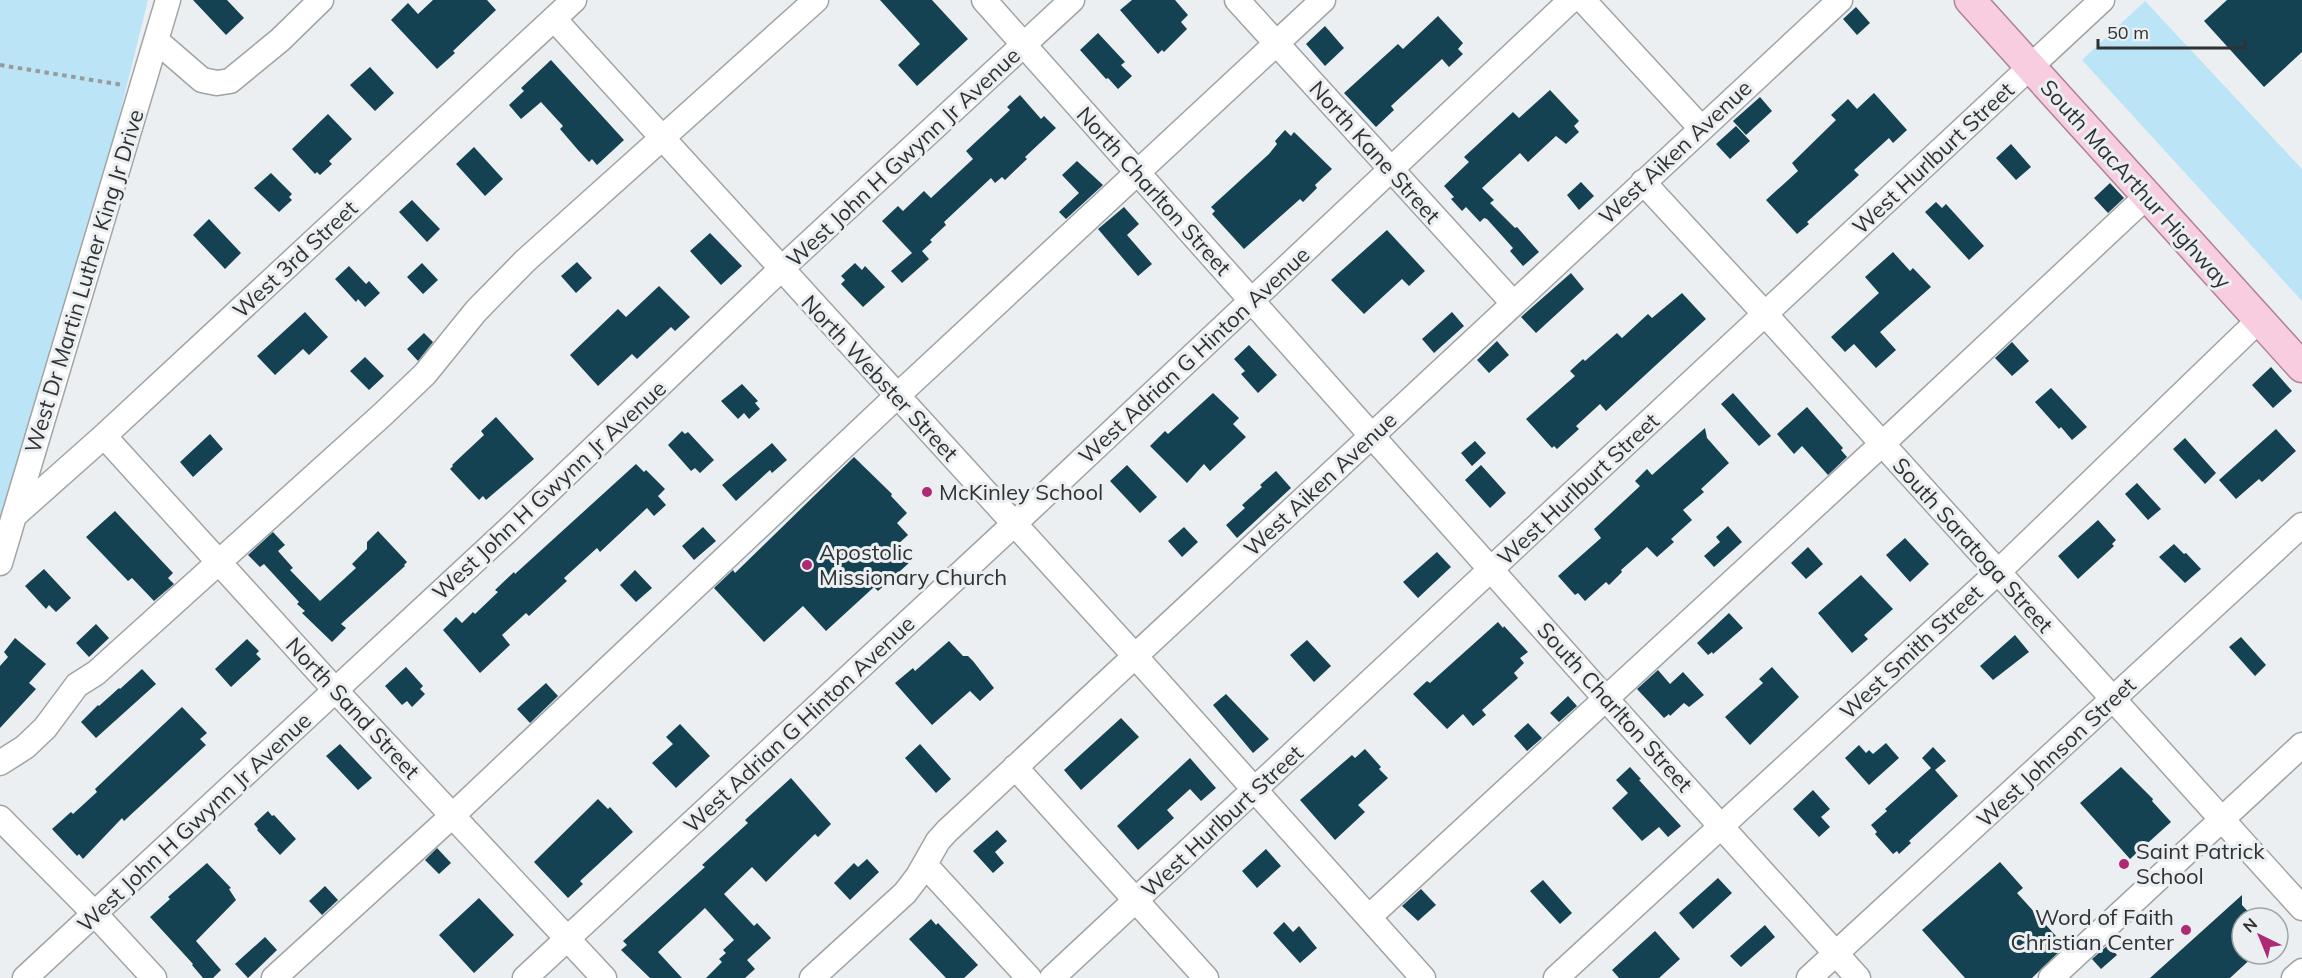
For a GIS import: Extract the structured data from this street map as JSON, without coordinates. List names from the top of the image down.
{
  "streets": {
    "main road": ["South MacArthur Highway"],
    "street": [
      "North Kane Street",
      "West Aiken Avenue",
      "West John H Gwynn Jr Avenue",
      "West Hurlburt Street",
      "North Charlton Street",
      "West 3rd Street",
      "West Dr Martin Luther King Jr Drive",
      "West Adrian G Hinton Avenue",
      "North Webster Street",
      "South Saratoga Street",
      "West Smith Street",
      "South Charlton Street",
      "North Sand Street",
      "West Johnson Street"
    ]
  },
  "crossings": [
    ["North Kane Street", "West Aiken Avenue"],
    ["North Kane Street", "West Adrian G Hinton Avenue"],
    ["West Aiken Avenue", "North Charlton Street"],
    ["West Aiken Avenue", "North Webster Street"],
    ["West Aiken Avenue", "South Saratoga Street"],
    ["West Aiken Avenue", "South Charlton Street"],
    ["West John H Gwynn Jr Avenue", "North Charlton Street"],
    ["West John H Gwynn Jr Avenue", "North Webster Street"],
    ["West John H Gwynn Jr Avenue", "North Sand Street"],
    ["West Hurlburt Street", "South MacArthur Highway"],
    ["West Hurlburt Street", "North Webster Street"],
    ["West Hurlburt Street", "South Saratoga Street"],
    ["West Hurlburt Street", "South Charlton Street"],
    ["South MacArthur Highway", "West Smith Street"],
    ["North Charlton Street", "West Adrian G Hinton Avenue"],
    ["North Charlton Street", "South Charlton Street"],
    ["West 3rd Street", "West Dr Martin Luther King Jr Drive"],
    ["West 3rd Street", "North Webster Street"],
    ["West 3rd Street", "North Sand Street"],
    ["West Adrian G Hinton Avenue", "North Webster Street"],
    ["West Adrian G Hinton Avenue", "North Sand Street"],
    ["South Saratoga Street", "West Smith Street"],
    ["South Saratoga Street", "West Johnson Street"],
    ["West Smith Street", "South Charlton Street"],
    ["South Charlton Street", "West Johnson Street"]
  ],
  "places": [
    "McKinley School",
    "Apostolic Missionary Church",
    "Saint Patrick School",
    "Word of Faith Christian Center"
  ],
  "scale_bar": "50 m",
  "north": "top left"
}
